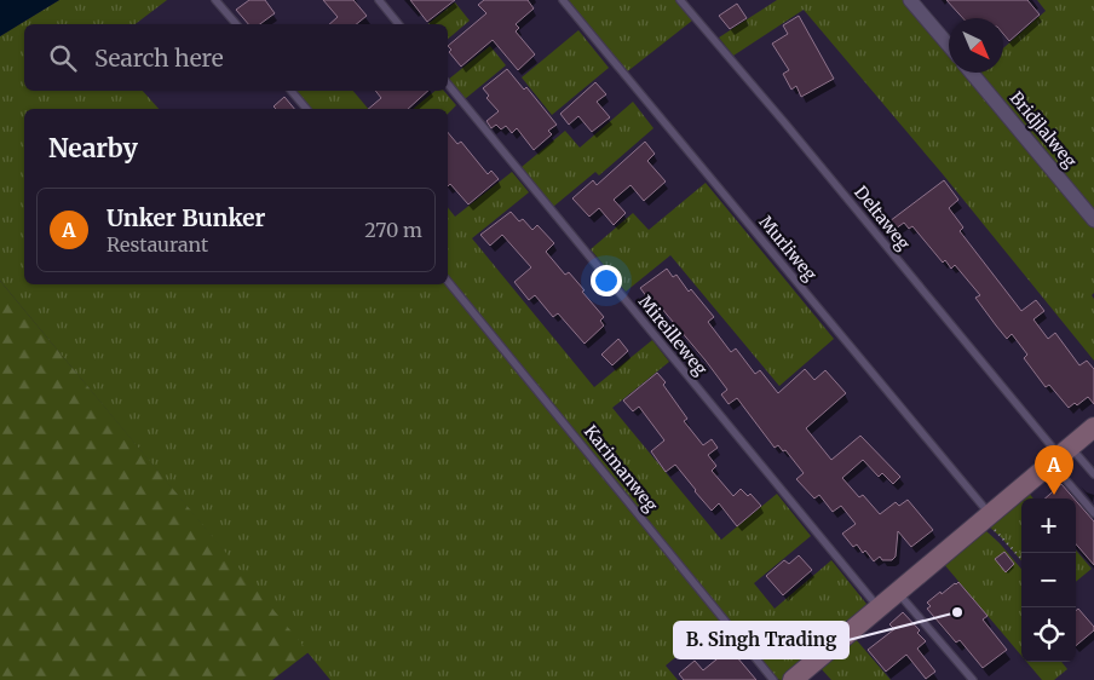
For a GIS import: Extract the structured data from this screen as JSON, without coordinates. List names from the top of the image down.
{
  "streets": {
    "street": ["Bridjlalweg"],
    "lane": [
      "Deltaweg",
      "Murliweg",
      "Mireilleweg",
      "Karimanweg"
    ]
  },
  "places": ["B. Singh Trading"],
  "north": "bottom right",
  "page": {
    "search": "Search here",
    "heading": "Nearby",
    "list": [
      {
        "mark": "A",
        "name": "Unker Bunker",
        "note": "Restaurant",
        "value": "270 m"
      }
    ],
    "pins": "A",
    "map_buttons": ["+", "−"]
  }
}
